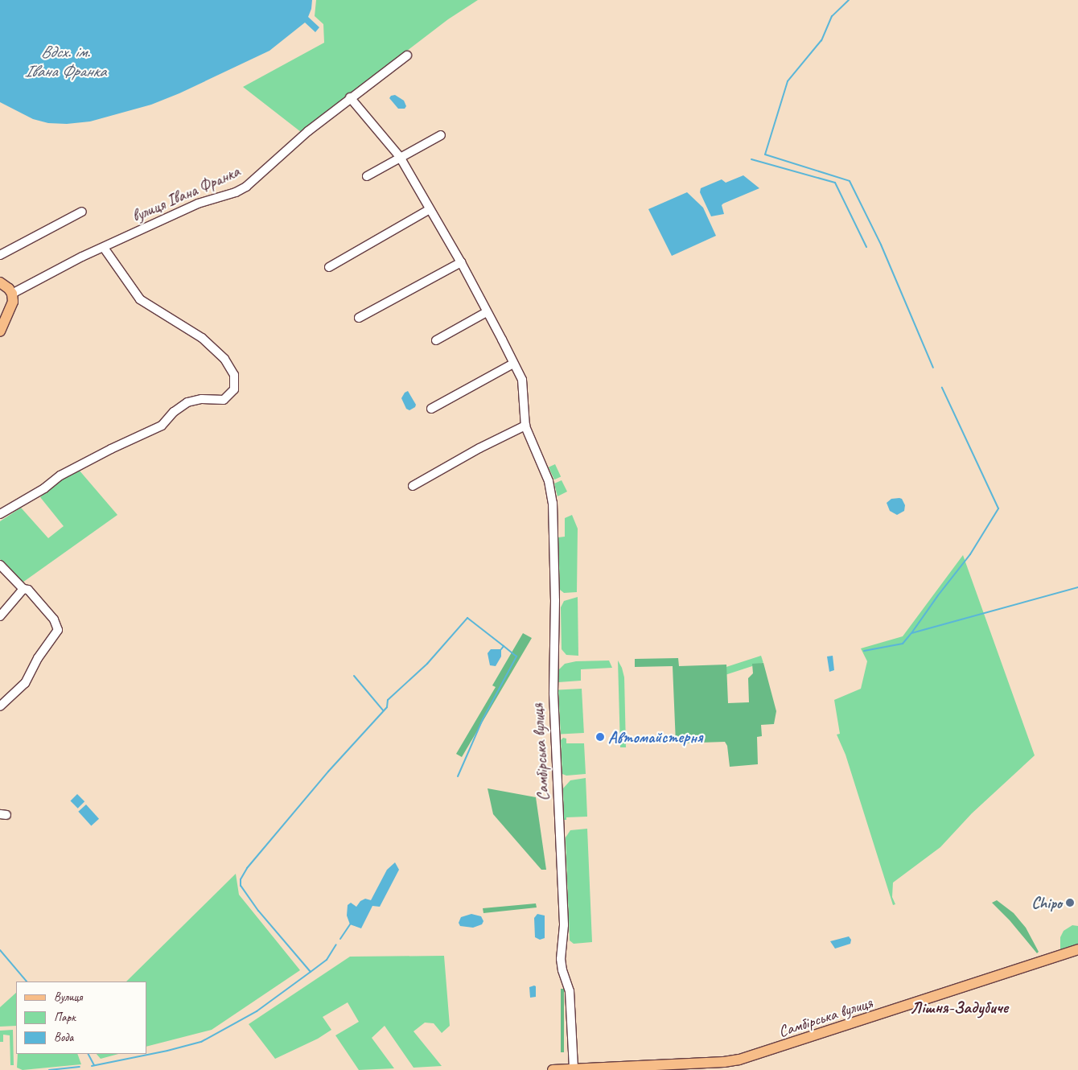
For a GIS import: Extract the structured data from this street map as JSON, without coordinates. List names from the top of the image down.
{
  "streets": {
    "main road": ["Самбірська вулиця"],
    "street": ["вулиця Івана Франка"]
  },
  "crossings": [
    ["вулиця Івана Франка", "Самбірська вулиця"]
  ],
  "districts": ["Лішня-Задубиче"],
  "water": ["Вдсх. ім. Івана Франка"],
  "places": ["Автомайстерня", "Chipo"],
  "legend": ["Вулиця", "Парк", "Вода"]
}
